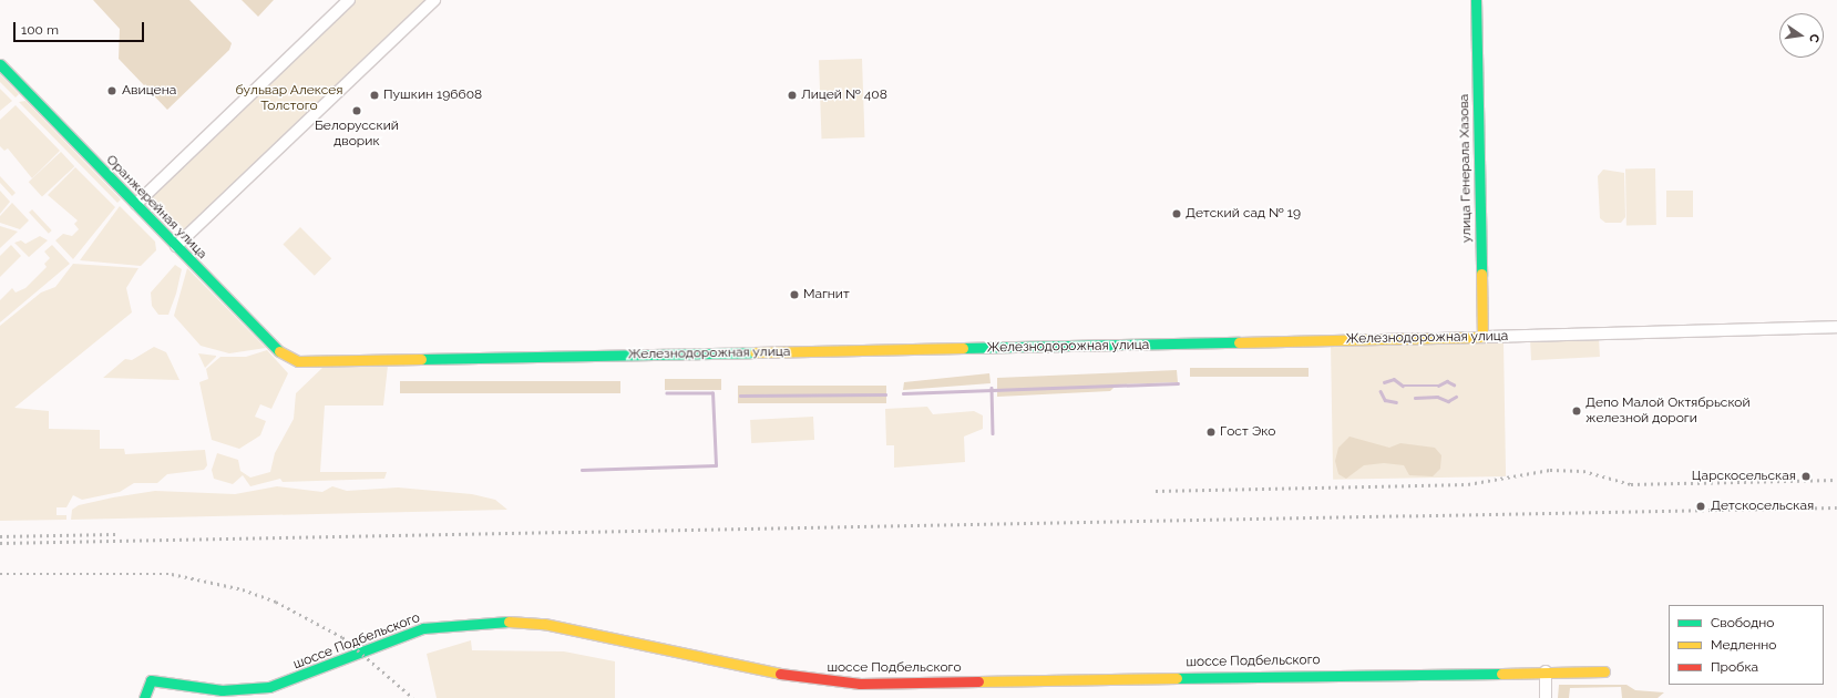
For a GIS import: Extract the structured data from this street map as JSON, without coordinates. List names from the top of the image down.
{
  "streets": {
    "street": [
      "улица Генерала Хазова",
      "Оранжерейная улица",
      "Железнодорожная улица",
      "шоссе Подбельского"
    ]
  },
  "crossings": [
    ["улица Генерала Хазова", "Железнодорожная улица"],
    ["Оранжерейная улица", "Железнодорожная улица"]
  ],
  "parks": ["бульвар Алексея Толстого"],
  "places": [
    "Авицена",
    "Пушкин 196608",
    "Лицей № 408",
    "Белорусский дворик",
    "Детский сад № 19",
    "Магнит",
    "Депо Малой Октябрьской железной дороги",
    "Гост Эко",
    "Царскосельская",
    "Детскосельская"
  ],
  "legend": ["Свободно", "Медленно", "Пробка"],
  "scale_bar": "100 m",
  "north": "right"
}
